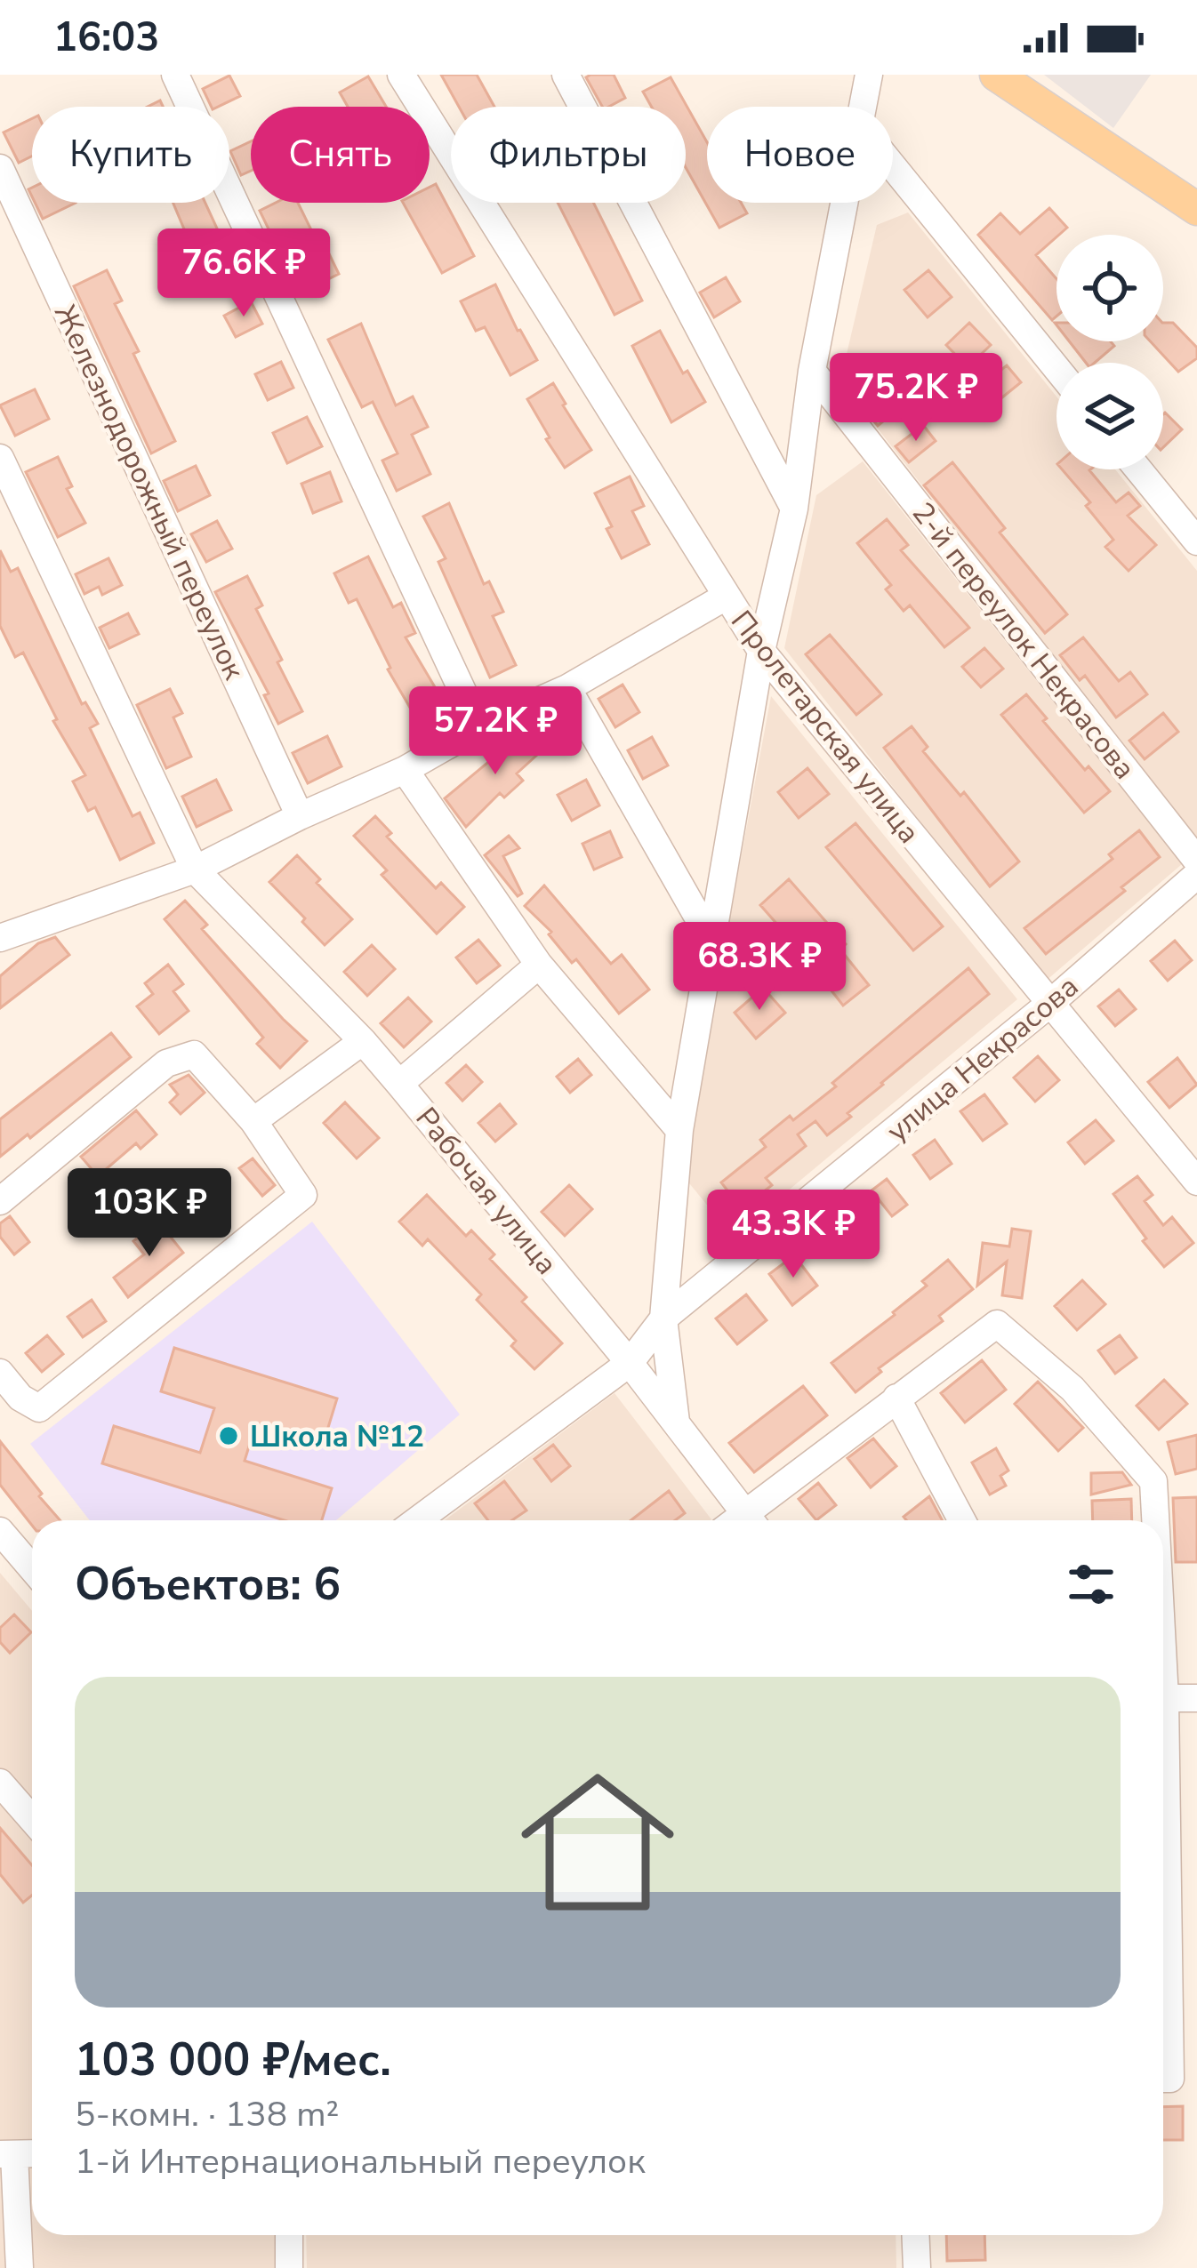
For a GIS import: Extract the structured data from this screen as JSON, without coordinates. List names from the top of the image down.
{
  "streets": {
    "street": [
      "Железнодорожный переулок",
      "2-й переулок Некрасова",
      "Пролетарская улица",
      "улица Некрасова",
      "Рабочая улица"
    ]
  },
  "crossings": [
    ["Пролетарская улица", "улица Некрасова"],
    ["улица Некрасова", "Рабочая улица"]
  ],
  "places": ["Школа №12"],
  "page": {
    "status": "16:03",
    "chip": [
      "Купить",
      "Снять",
      "Фильтры",
      "Новое"
    ],
    "price": [
      "76.6K ₽",
      "75.2K ₽",
      "57.2K ₽",
      "68.3K ₽",
      "103K ₽",
      "43.3K ₽"
    ],
    "heading": "Объектов: 6",
    "list": [
      {
        "name": "103 000 ₽/мес.",
        "note": "5-комн. · 138 m² · 1-й Интернациональный переулок"
      }
    ]
  }
}
